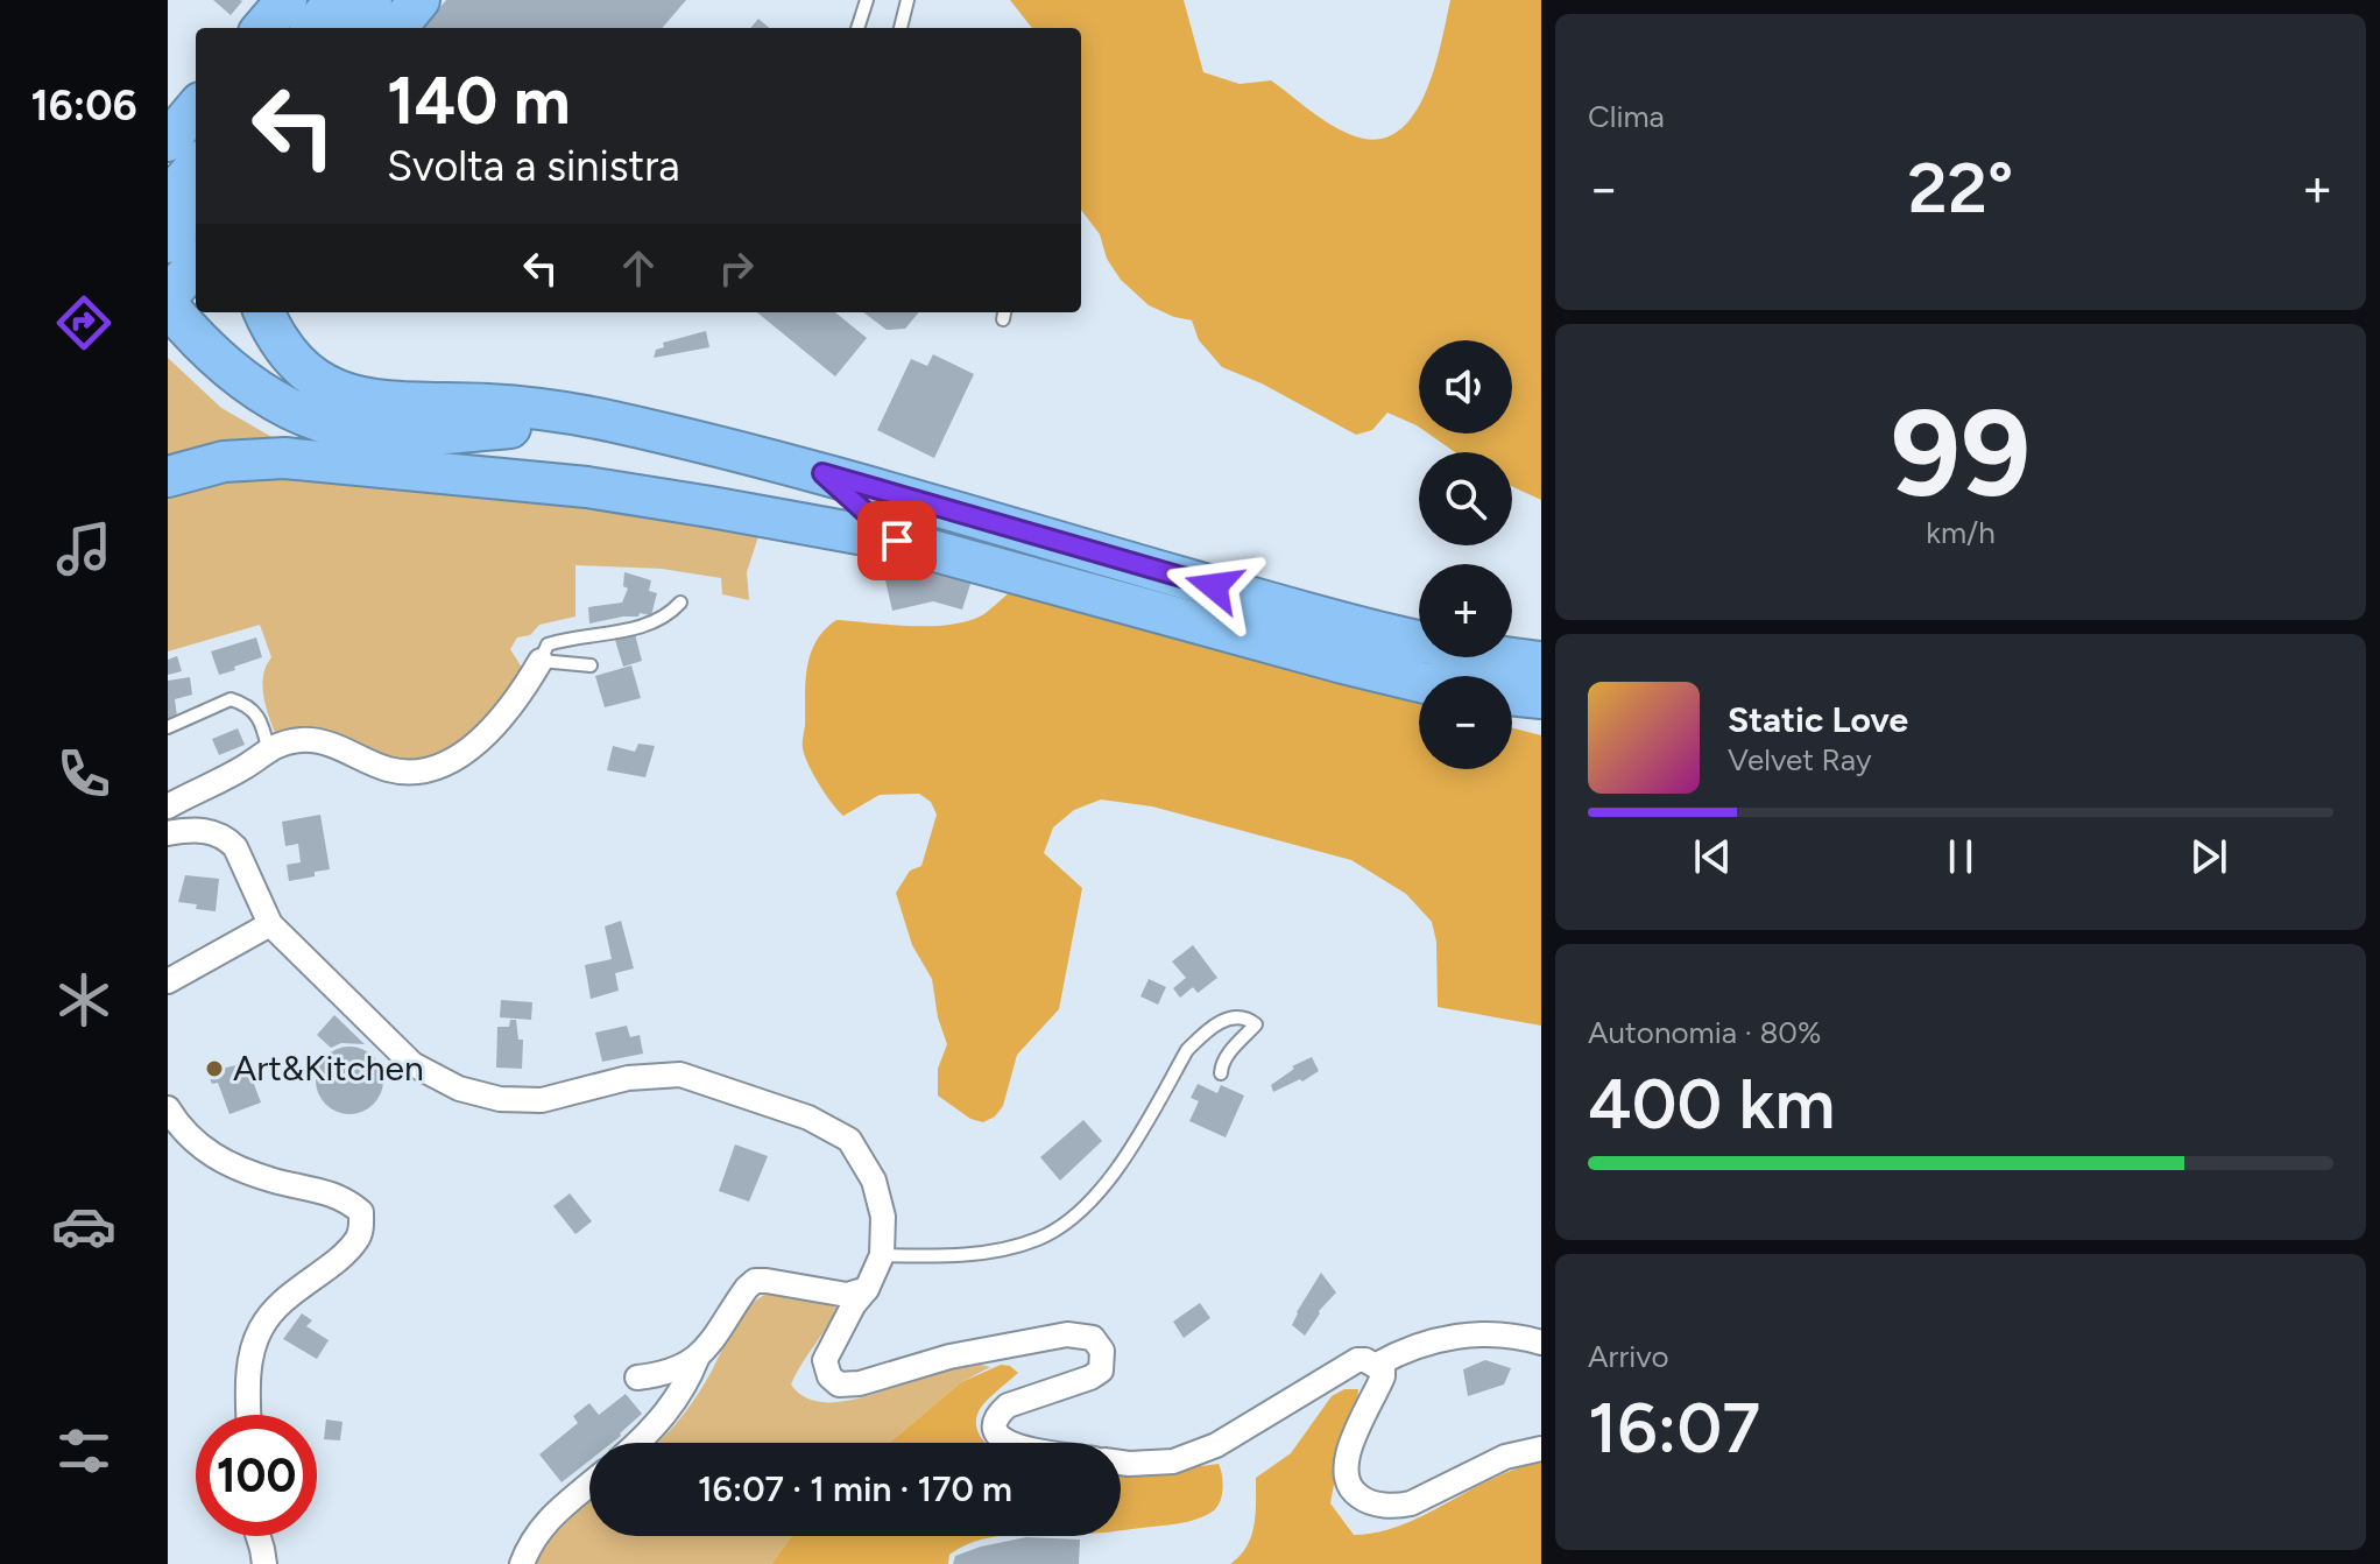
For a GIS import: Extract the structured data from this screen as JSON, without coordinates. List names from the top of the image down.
{
  "places": ["Art&Kitchen"],
  "page": {
    "tabs": "16:06",
    "tile": [
      "Clima",
      ["99", "km/h"],
      ["Autonomia · 80%", "400 km"],
      ["Arrivo", "16:07"]
    ],
    "turn": ["140 m", "Svolta a sinistra"],
    "heat": ["−", "22°", "+"],
    "map_buttons": ["+", "−"],
    "song": ["Static Love", "Velvet Ray"],
    "limit": "100",
    "trip": "16:07 · 1 min · 170 m"
  }
}
